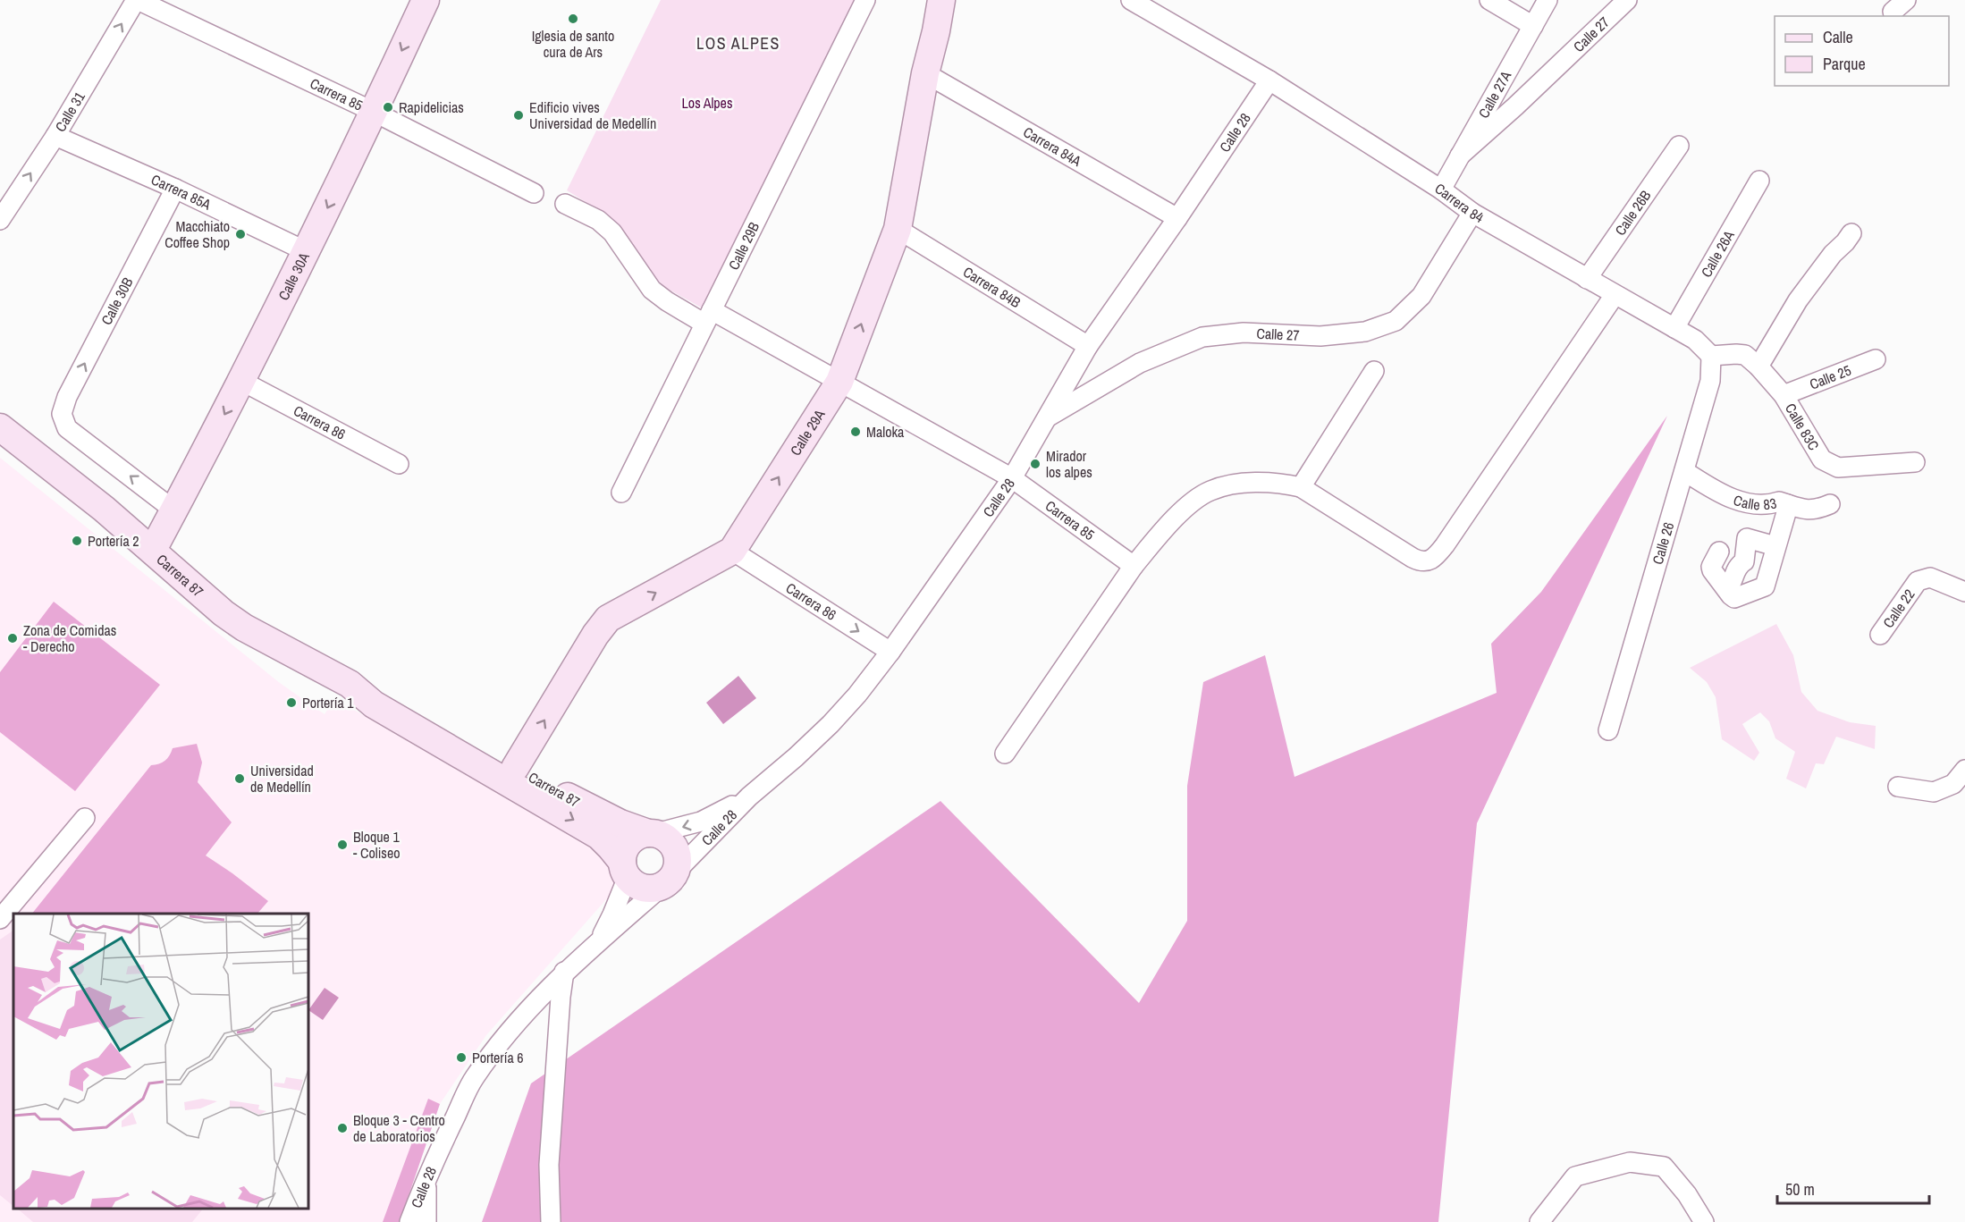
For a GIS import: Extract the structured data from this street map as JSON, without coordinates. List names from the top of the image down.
{
  "streets": {
    "street": [
      "Calle 27",
      "Carrera 85",
      "Calle 27A",
      "Calle 31",
      "Calle 28",
      "Carrera 84A",
      "Carrera 85A",
      "Carrera 84",
      "Calle 26B",
      "Calle 29B",
      "Calle 26A",
      "Calle 30A",
      "Carrera 84B",
      "Calle 30B",
      "Calle 25",
      "Carrera 86",
      "Calle 83C",
      "Calle 29A",
      "Calle 83",
      "Calle 26",
      "Carrera 87",
      "Calle 22"
    ]
  },
  "crossings": [
    ["Calle 27", "Calle 27A"],
    ["Calle 27", "Calle 28"],
    ["Calle 27", "Carrera 84"],
    ["Carrera 85", "Calle 31"],
    ["Carrera 85", "Calle 28"],
    ["Carrera 85", "Calle 29B"],
    ["Carrera 85", "Calle 30A"],
    ["Carrera 85", "Calle 29A"],
    ["Calle 27A", "Carrera 84"],
    ["Calle 31", "Carrera 85A"],
    ["Calle 28", "Carrera 84A"],
    ["Calle 28", "Carrera 84"],
    ["Calle 28", "Carrera 84B"],
    ["Calle 28", "Carrera 86"],
    ["Calle 28", "Carrera 87"],
    ["Carrera 84A", "Calle 29A"],
    ["Carrera 85A", "Calle 30A"],
    ["Carrera 85A", "Calle 30B"],
    ["Carrera 84", "Calle 26B"],
    ["Carrera 84", "Calle 26A"],
    ["Carrera 84", "Calle 26"],
    ["Calle 30A", "Calle 30B"],
    ["Calle 30A", "Carrera 86"],
    ["Calle 30A", "Carrera 87"],
    ["Carrera 84B", "Calle 29A"],
    ["Calle 25", "Calle 83C"],
    ["Carrera 86", "Calle 29A"],
    ["Calle 29A", "Carrera 87"],
    ["Calle 83", "Calle 26"]
  ],
  "one_way": [
    "Calle 31",
    "Calle 30A",
    "Carrera 86",
    "Calle 29A"
  ],
  "districts": ["LOS ALPES"],
  "parks": ["Los Alpes"],
  "places": [
    "Iglesia de santo cura de Ars",
    "Rapidelicias",
    "Edificio vives Universidad de Medellín",
    "Macchiato Coffee Shop",
    "Maloka",
    "Mirador los alpes",
    "Portería 2",
    "Zona de Comidas - Derecho",
    "Portería 1",
    "Universidad de Medellín",
    "Bloque 1 - Coliseo",
    "Portería 6",
    "Bloque 3 - Centro de Laboratorios"
  ],
  "legend": ["Calle", "Parque"],
  "scale_bar": "50 m"
}
